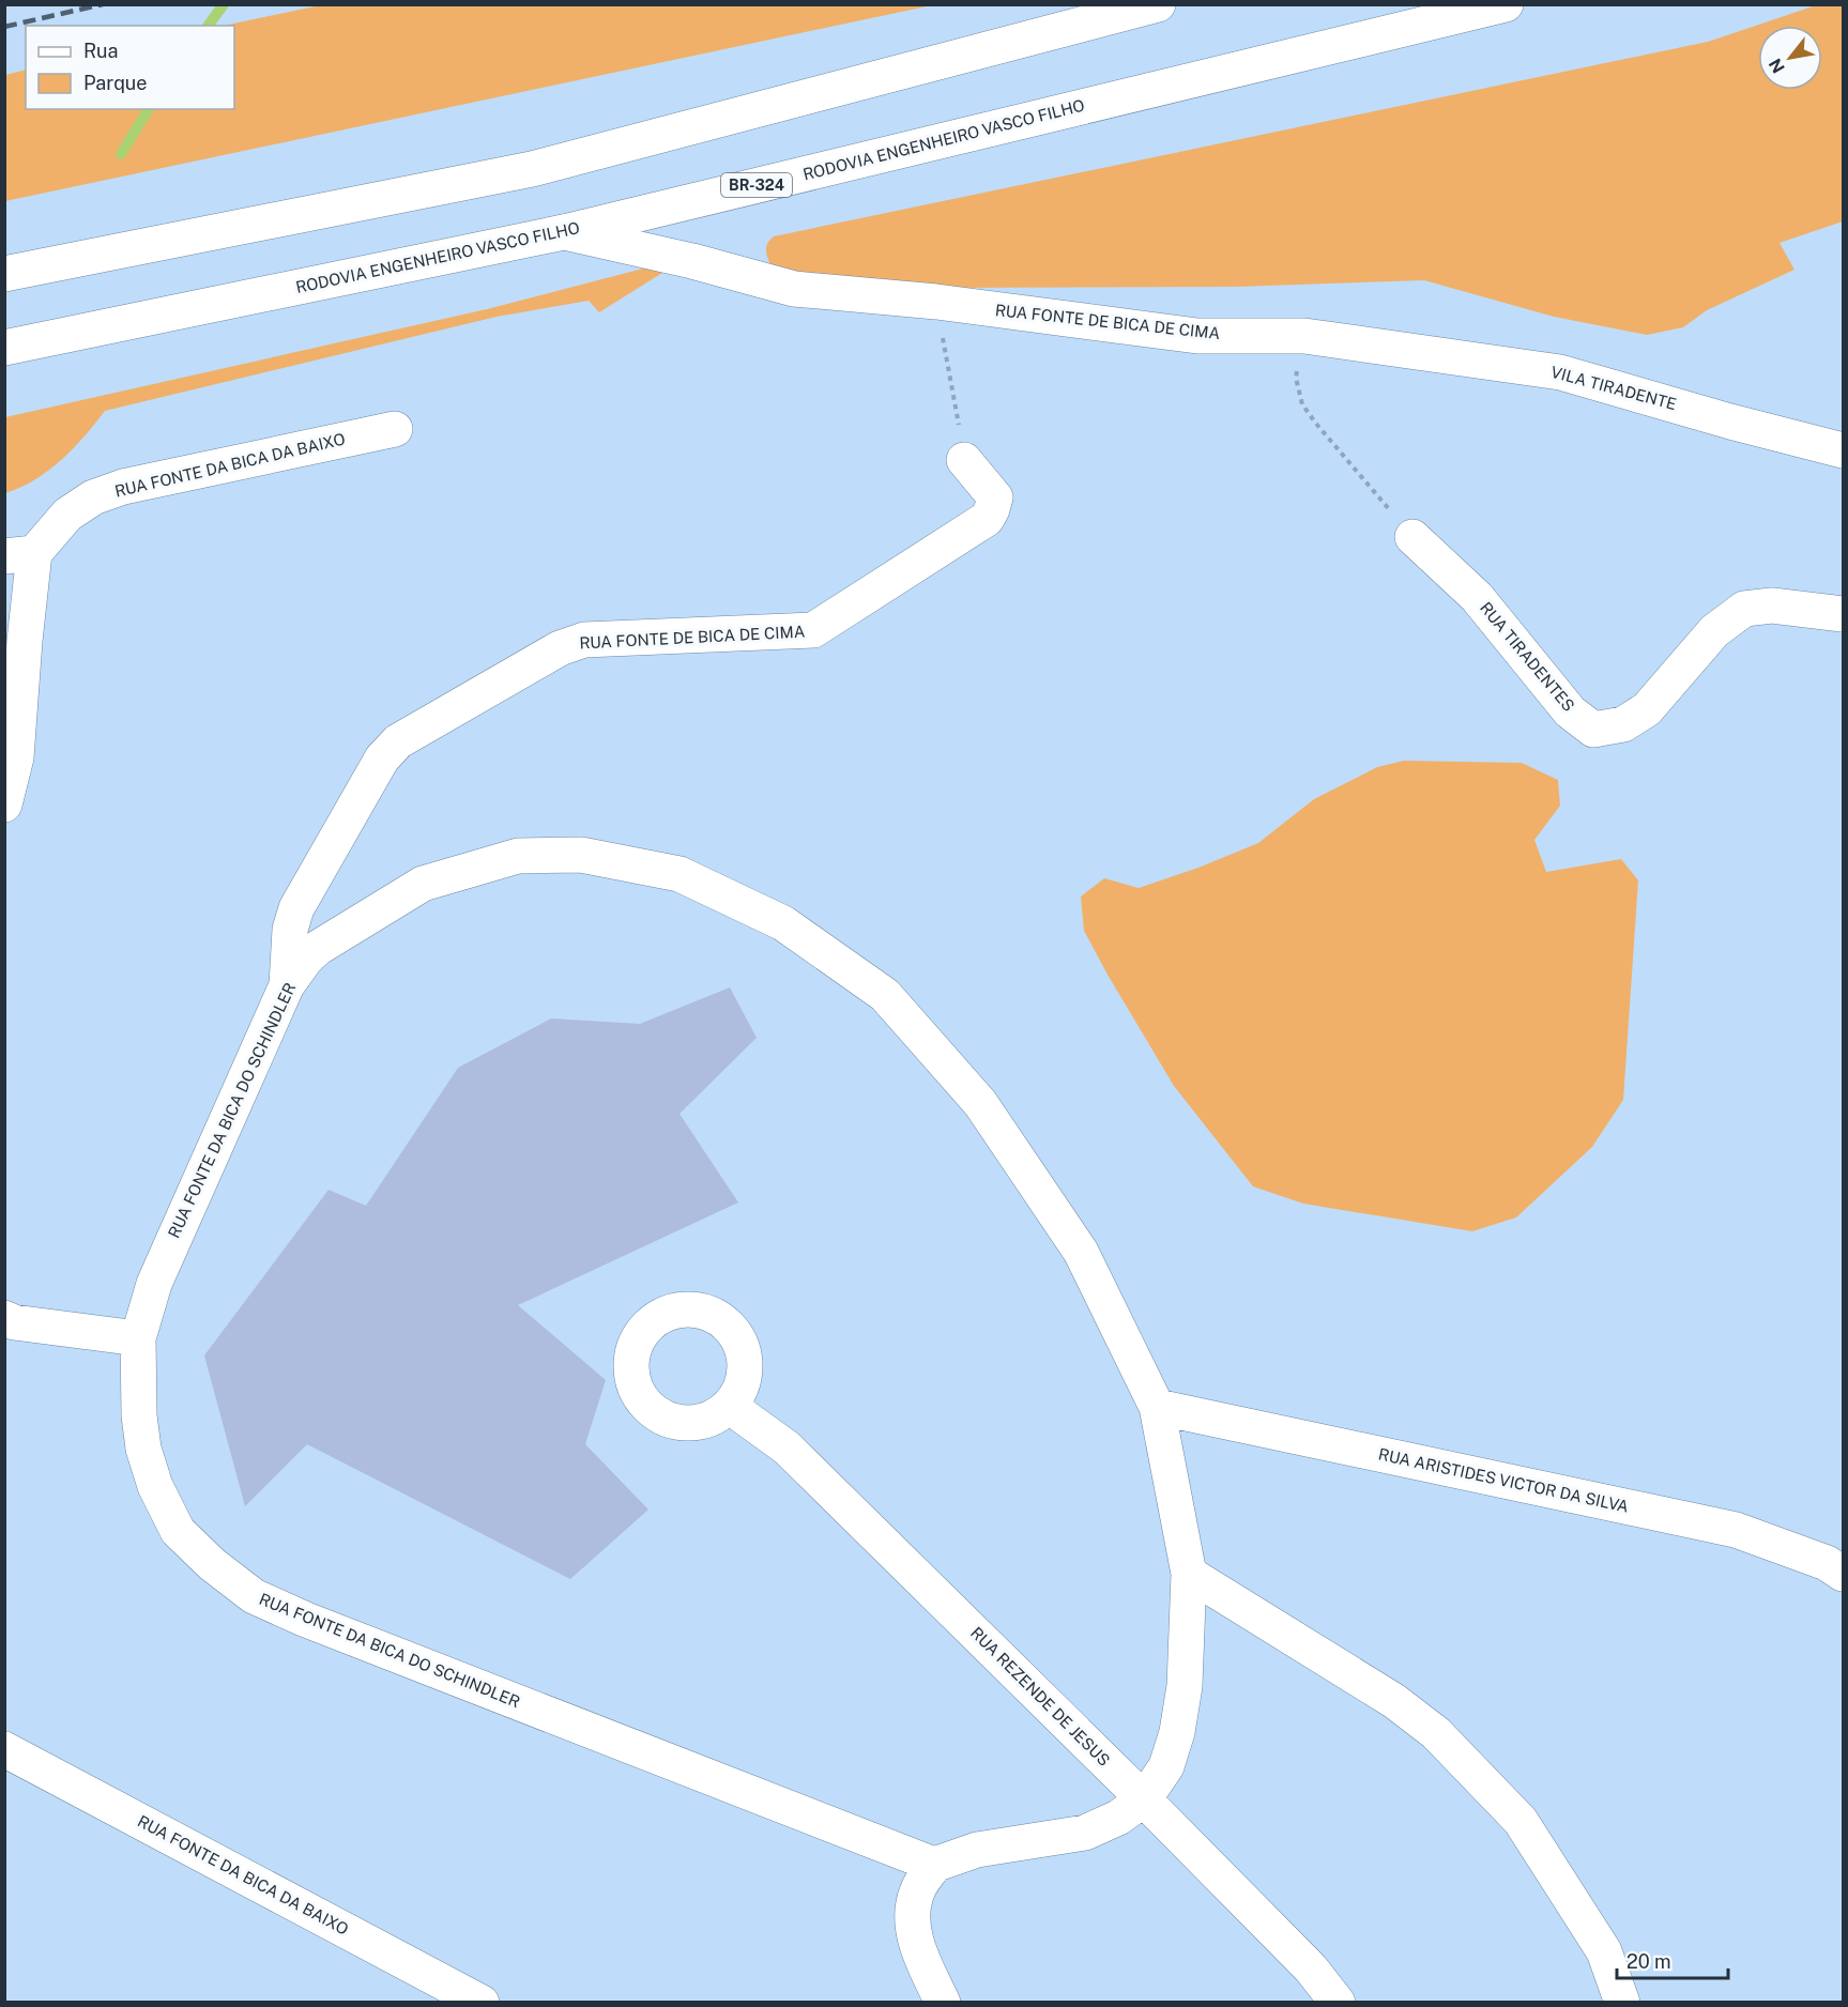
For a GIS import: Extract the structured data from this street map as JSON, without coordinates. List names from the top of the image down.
{
  "streets": {
    "main road": [
      "RODOVIA ENGENHEIRO VASCO FILHO",
      "BR-324",
      "RUA FONTE DE BICA DE CIMA",
      "VILA TIRADENTE",
      "RUA FONTE DA BICA DA BAIXO",
      "RUA TIRADENTES",
      "RUA FONTE DA BICA DO SCHINDLER",
      "RUA ARISTIDES VICTOR DA SILVA",
      "RUA REZENDE DE JESUS"
    ]
  },
  "crossings": [
    ["RODOVIA ENGENHEIRO VASCO FILHO", "RUA FONTE DE BICA DE CIMA"],
    ["RUA FONTE DE BICA DE CIMA", "VILA TIRADENTE"],
    ["RUA FONTE DE BICA DE CIMA", "RUA FONTE DA BICA DO SCHINDLER"],
    ["RUA FONTE DA BICA DO SCHINDLER", "RUA ARISTIDES VICTOR DA SILVA"],
    ["RUA FONTE DA BICA DO SCHINDLER", "RUA REZENDE DE JESUS"]
  ],
  "legend": ["Rua", "Parque"],
  "scale_bar": "20 m",
  "north": "bottom left"
}
